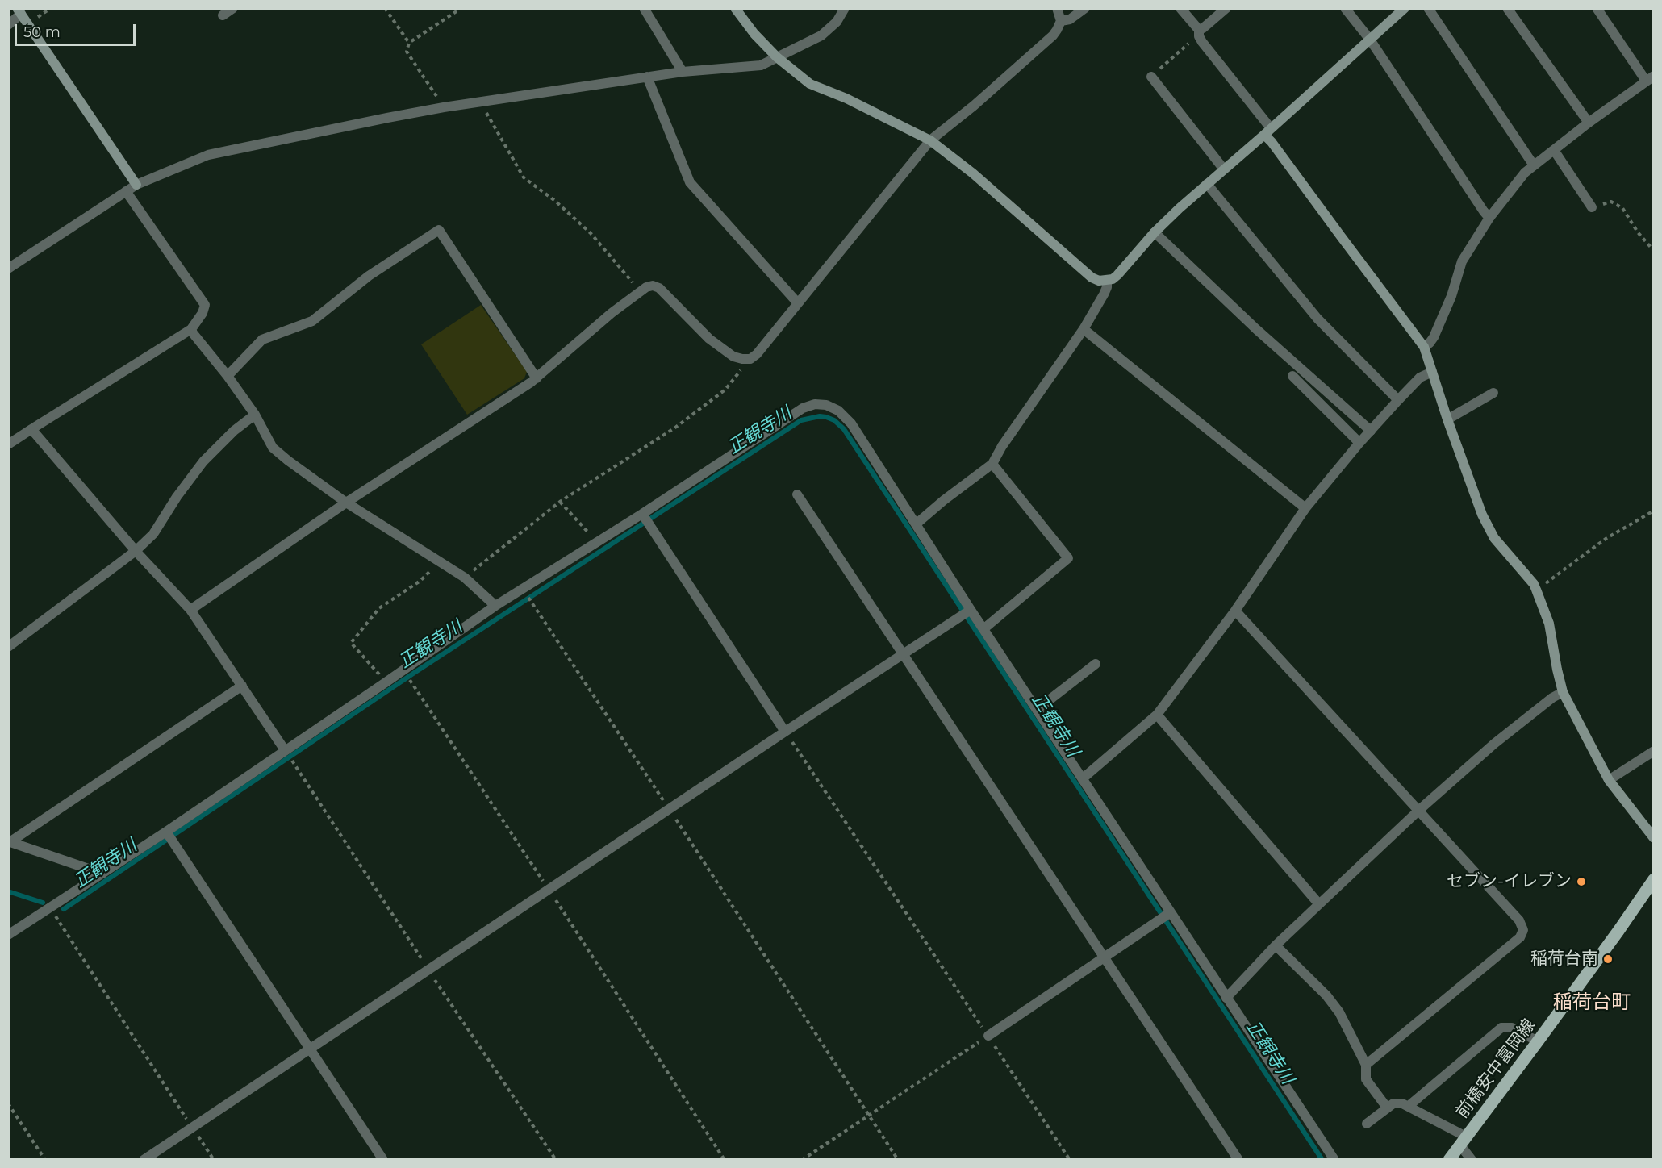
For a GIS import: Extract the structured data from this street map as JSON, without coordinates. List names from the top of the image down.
{
  "streets": {
    "main road": ["前橋安中富岡線"]
  },
  "districts": ["稲荷台町"],
  "water": ["正観寺川"],
  "places": ["セブン-イレブン", "稲荷台南"],
  "scale_bar": "50 m"
}
